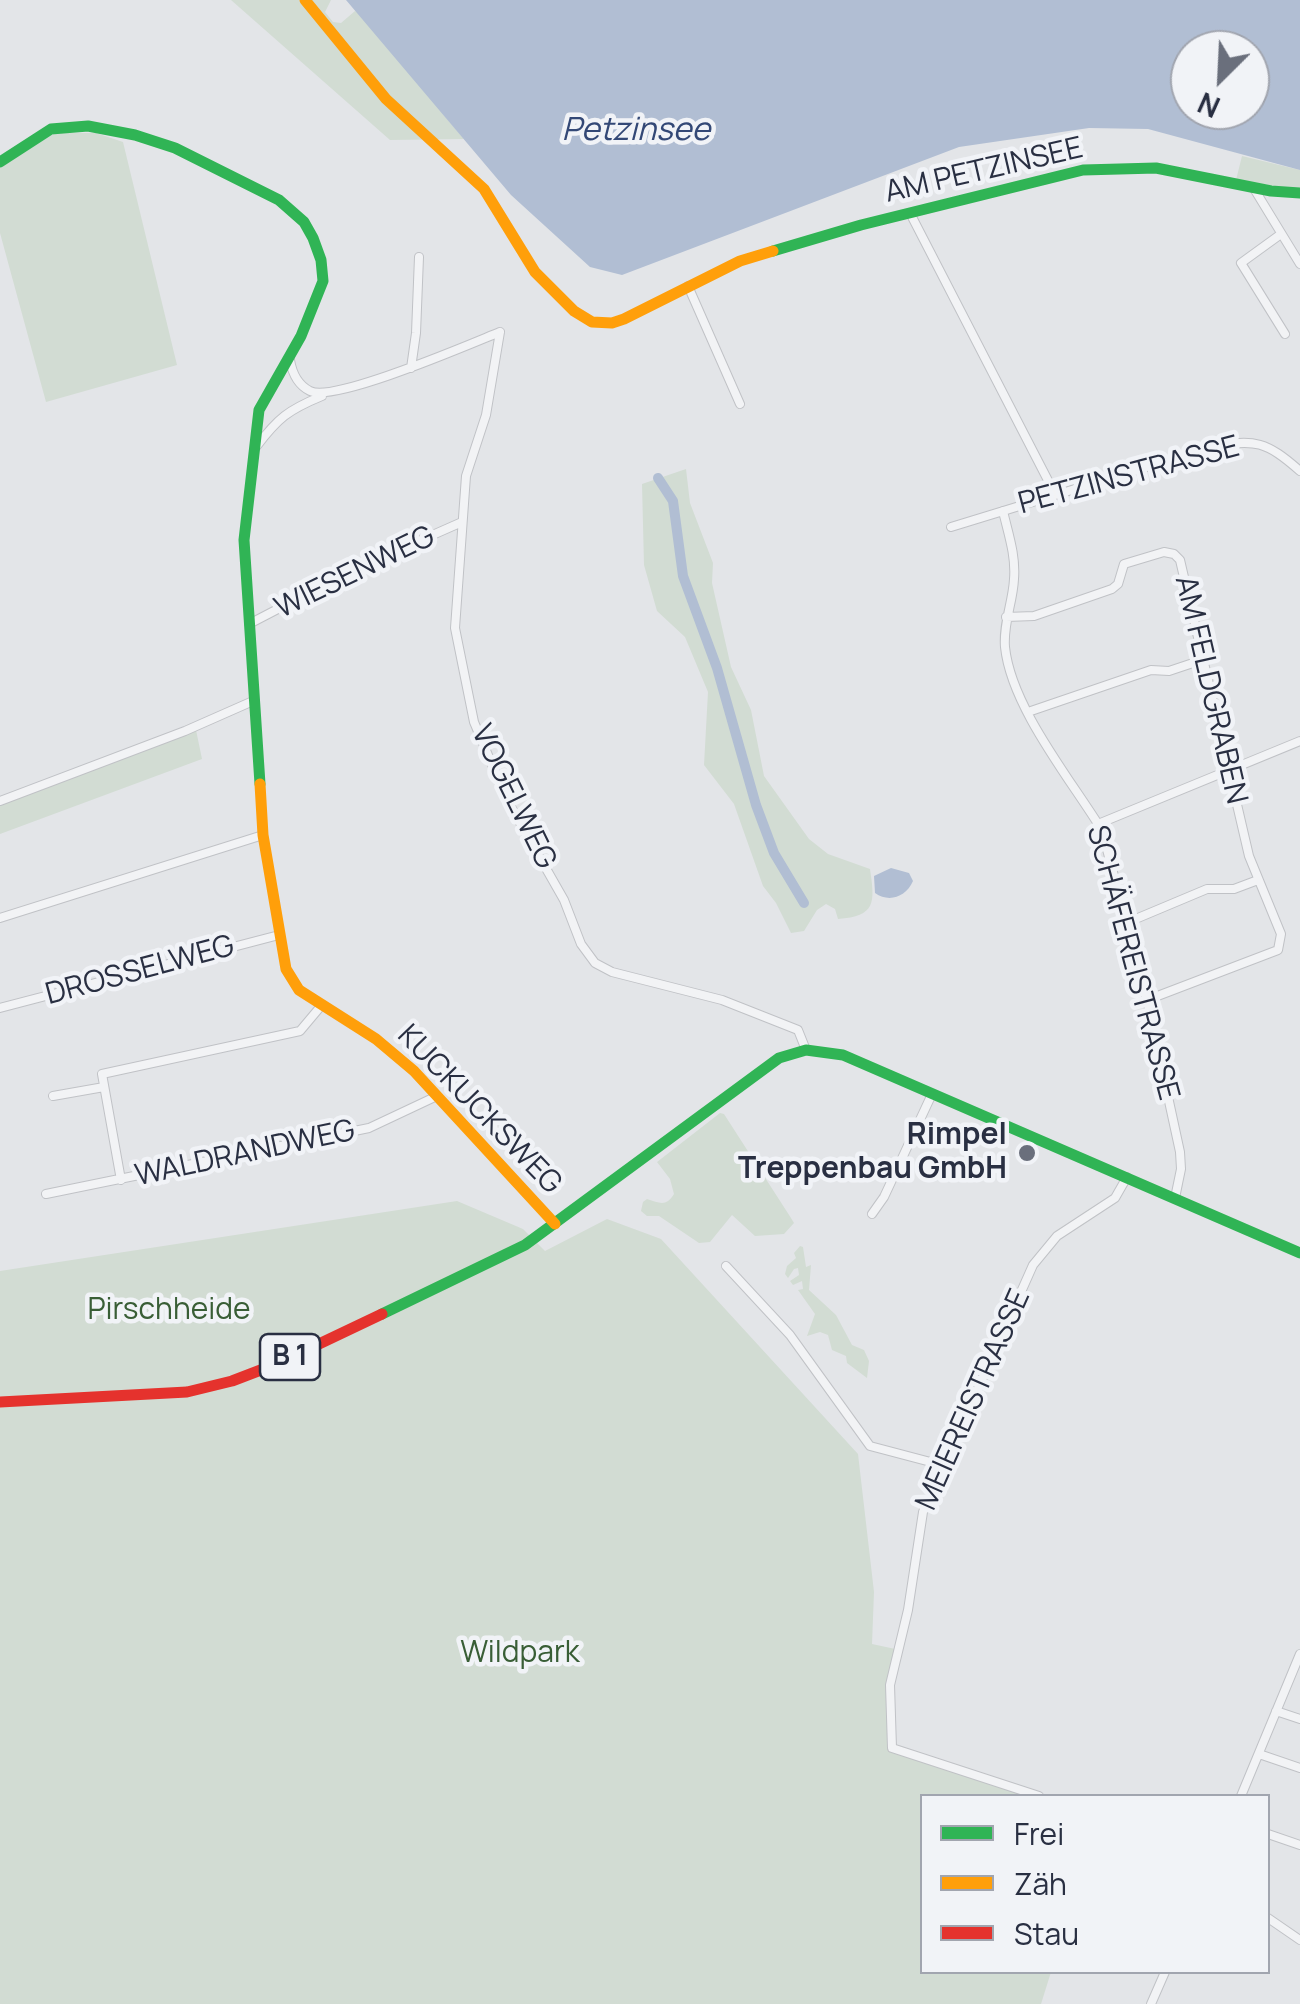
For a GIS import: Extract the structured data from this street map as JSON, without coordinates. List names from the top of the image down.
{
  "streets": {
    "street": [
      "AM PETZINSEE",
      "PETZINSTRASSE",
      "WIESENWEG",
      "AM FELDGRABEN",
      "VOGELWEG",
      "SCHÄFEREISTRASSE",
      "DROSSELWEG",
      "KUCKUCKSWEG",
      "WALDRANDWEG",
      "B 1",
      "MEIEREISTRASSE"
    ]
  },
  "crossings": [
    ["PETZINSTRASSE", "SCHÄFEREISTRASSE"],
    ["WIESENWEG", "VOGELWEG"],
    ["WIESENWEG", "KUCKUCKSWEG"],
    ["AM FELDGRABEN", "SCHÄFEREISTRASSE"],
    ["VOGELWEG", "B 1"],
    ["DROSSELWEG", "KUCKUCKSWEG"],
    ["KUCKUCKSWEG", "WALDRANDWEG"],
    ["KUCKUCKSWEG", "B 1"]
  ],
  "water": ["Petzinsee"],
  "parks": ["Pirschheide", "Wildpark"],
  "places": ["Rimpel Treppenbau GmbH"],
  "legend": ["Frei", "Zäh", "Stau"],
  "north": "bottom left"
}
